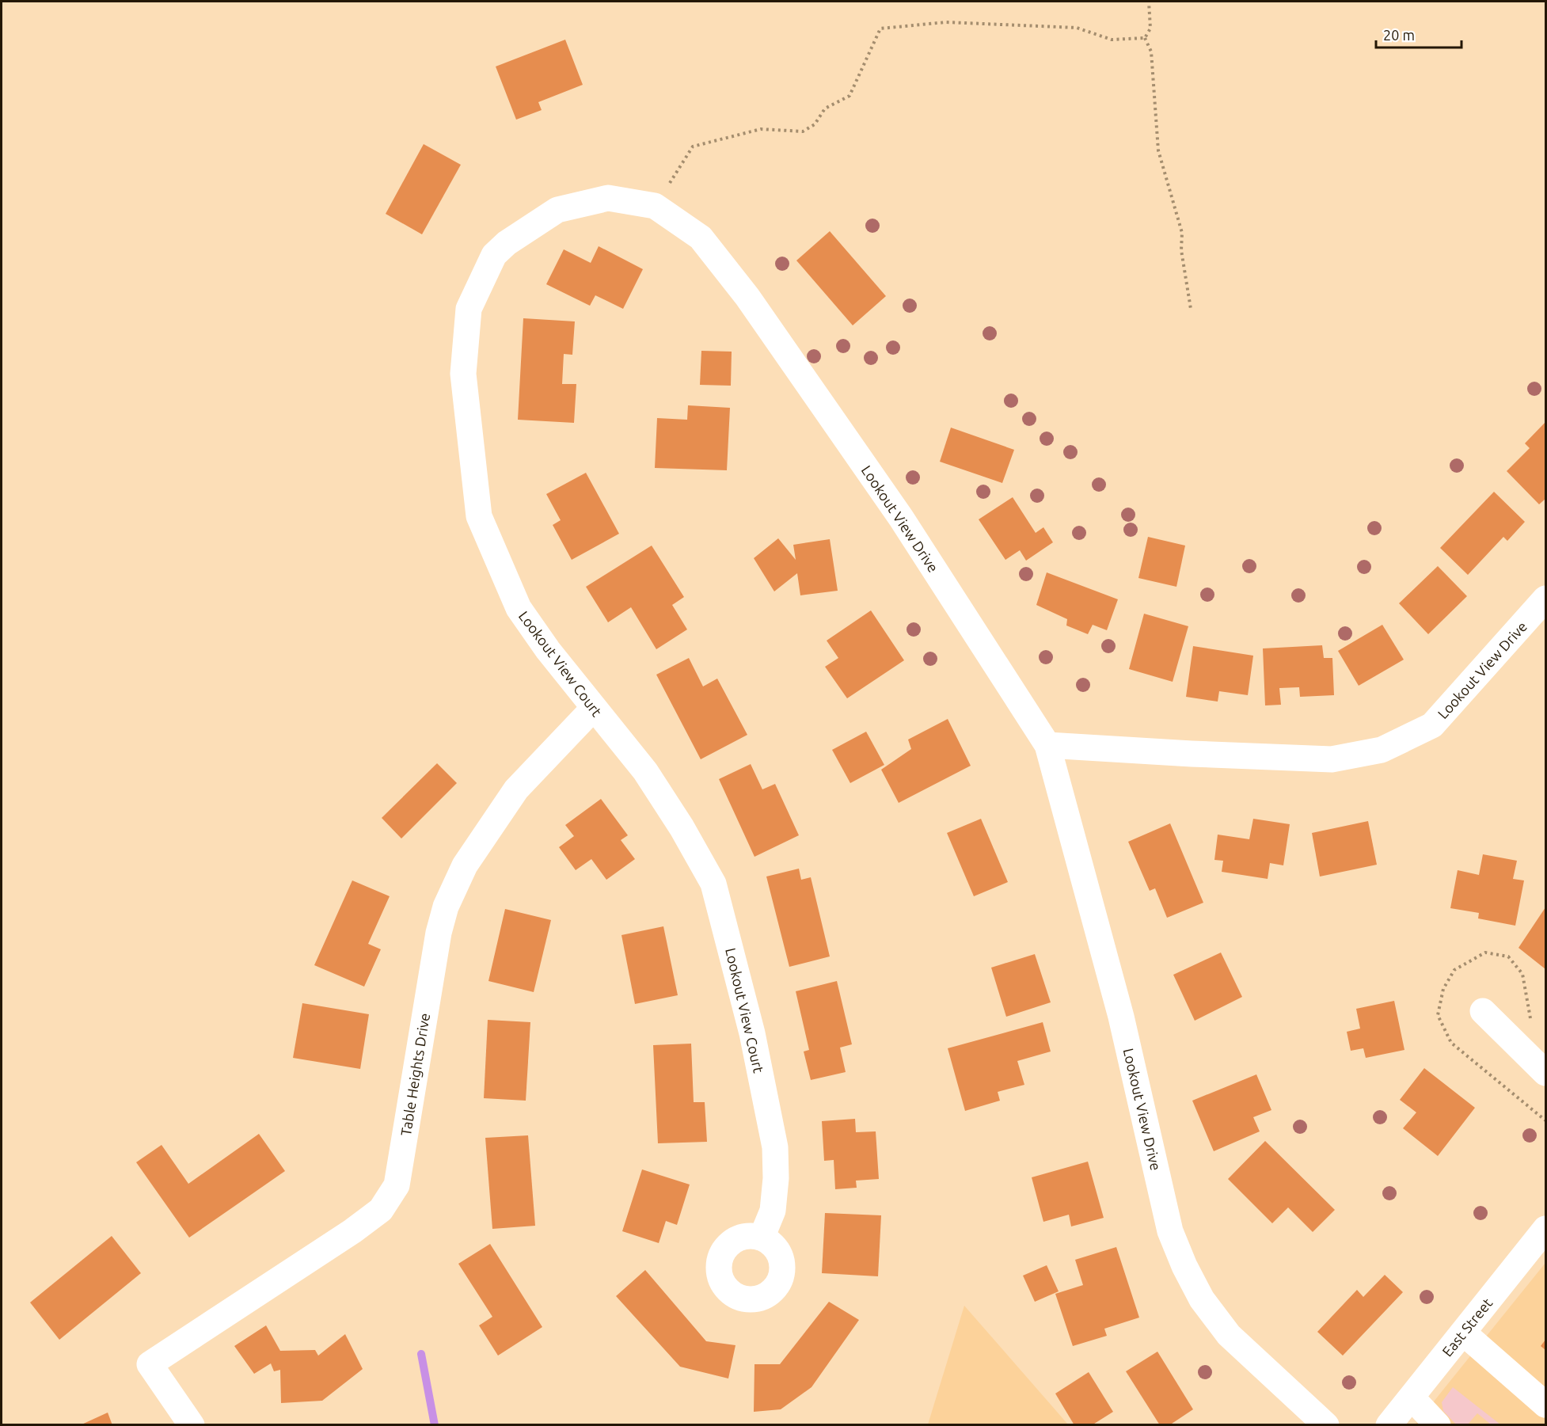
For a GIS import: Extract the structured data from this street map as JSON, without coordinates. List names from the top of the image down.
{
  "streets": {
    "street": [
      "Lookout View Drive",
      "Lookout View Court",
      "Table Heights Drive",
      "East Street"
    ]
  },
  "crossings": [
    ["Lookout View Drive", "Lookout View Court"],
    ["Lookout View Court", "Table Heights Drive"]
  ],
  "scale_bar": "20 m"
}
